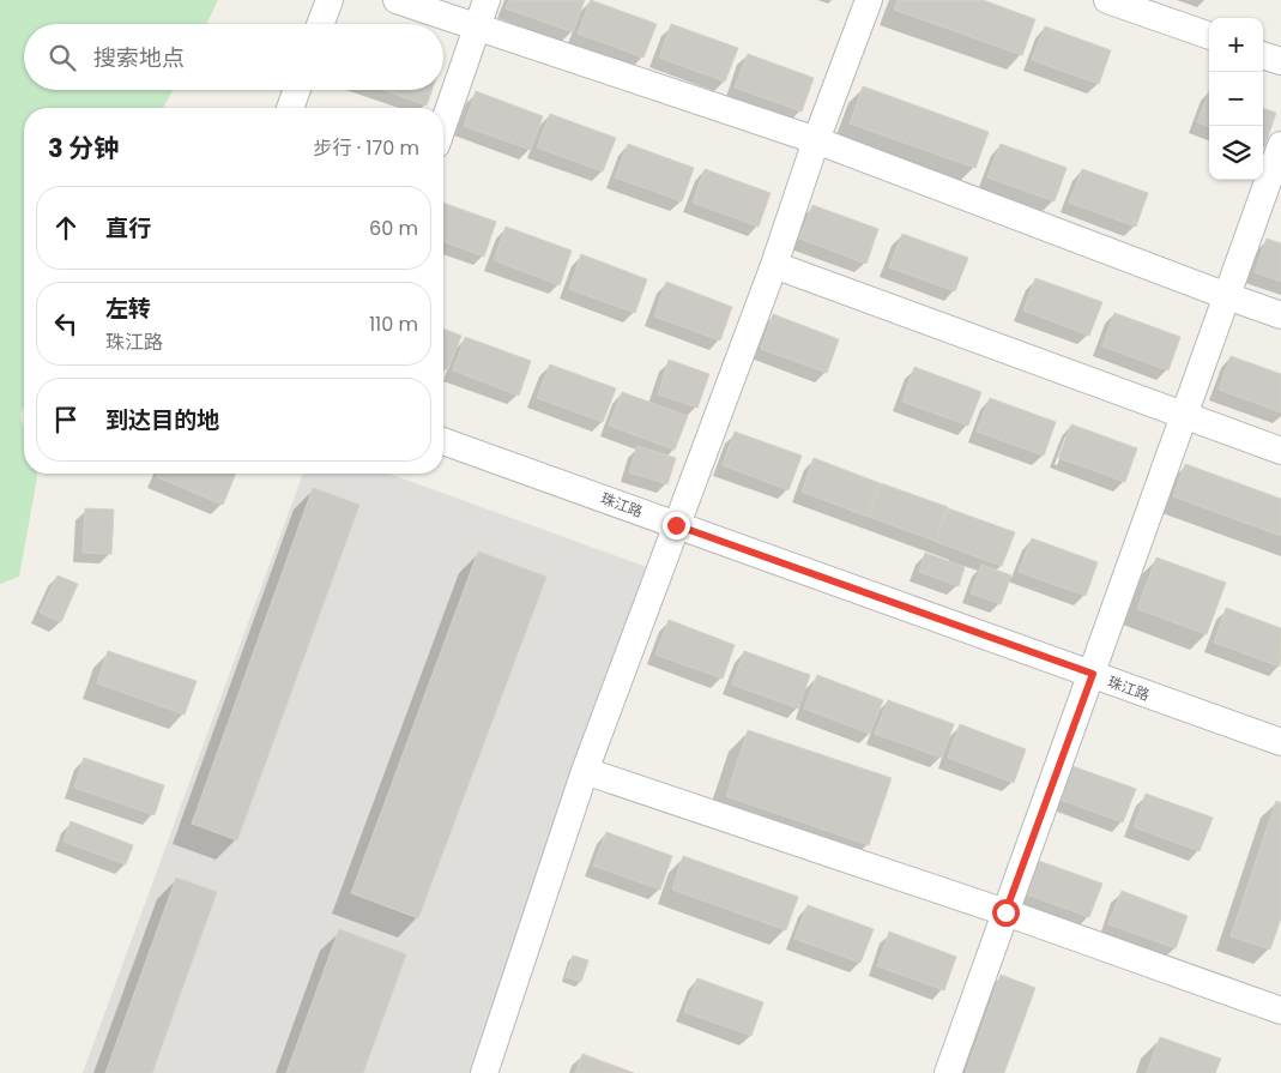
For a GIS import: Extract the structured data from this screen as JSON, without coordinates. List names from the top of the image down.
{
  "streets": {
    "street": ["珠江路"]
  },
  "page": {
    "map_buttons": ["+", "−"],
    "search": "搜索地点",
    "heading": ["3 分钟", "步行 · 170 m"],
    "list": [
      ["直行", "60 m"],
      ["左转", "珠江路", "110 m"],
      "到达目的地"
    ]
  }
}
